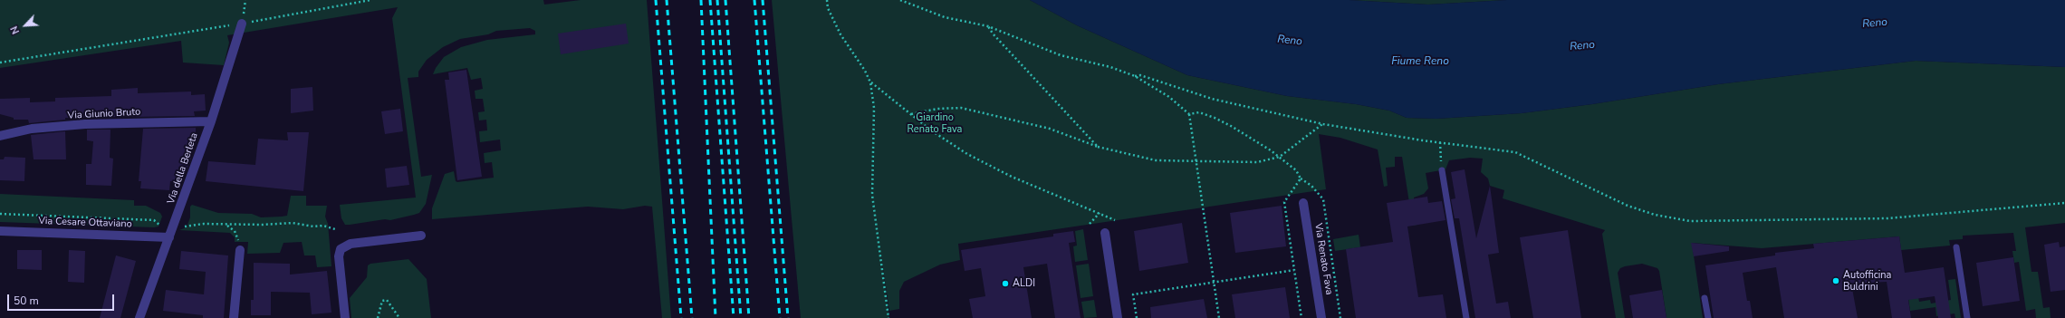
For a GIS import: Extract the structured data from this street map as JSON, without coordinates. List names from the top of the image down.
{
  "streets": {
    "street": [
      "Via Giunio Bruto",
      "Via della Berleta",
      "Via Cesare Ottaviano",
      "Via Renato Fava"
    ]
  },
  "crossings": [
    ["Via Giunio Bruto", "Via della Berleta"],
    ["Via della Berleta", "Via Cesare Ottaviano"]
  ],
  "water": ["Reno", "Fiume Reno"],
  "parks": ["Giardino Renato Fava"],
  "places": ["Autofficina Buldrini", "ALDI"],
  "scale_bar": "50 m",
  "north": "bottom left"
}
